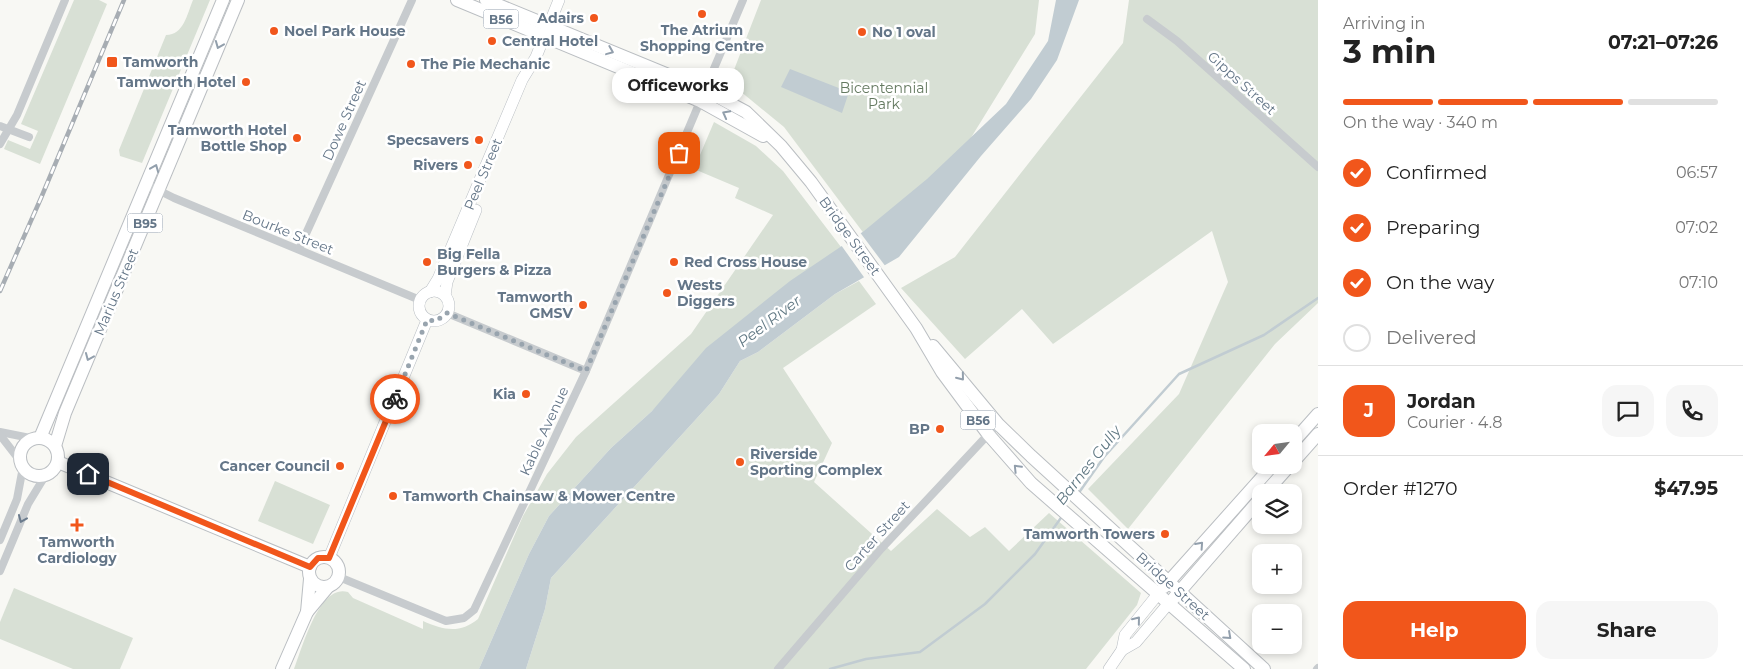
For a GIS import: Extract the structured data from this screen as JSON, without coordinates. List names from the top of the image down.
{
  "streets": {
    "main road": [
      "B56",
      "Peel Street",
      "B95",
      "Bridge Street",
      "Marius Street"
    ],
    "street": [
      "Gipps Street",
      "Dowe Street",
      "Bourke Street",
      "Kable Avenue",
      "Carter Street"
    ]
  },
  "crossings": [
    ["B56", "Peel Street"],
    ["B56", "Bridge Street"],
    ["B56", "Kable Avenue"],
    ["Dowe Street", "Bourke Street"],
    ["Peel Street", "Bourke Street"],
    ["B95", "Marius Street"],
    ["Bourke Street", "Marius Street"],
    ["Bridge Street", "Kable Avenue"],
    ["Bridge Street", "Carter Street"]
  ],
  "water": ["Peel River", "Barnes Gully"],
  "parks": ["Bicentennial Park"],
  "places": {
    "other": [
      "The Atrium Shopping Centre",
      "Adairs",
      "Noel Park House",
      "No 1 oval",
      "Central Hotel",
      "The Pie Mechanic",
      "Tamworth Hotel",
      "Tamworth Hotel Bottle Shop",
      "Specsavers",
      "Officeworks",
      "Rivers",
      "Big Fella Burgers & Pizza",
      "Red Cross House",
      "Wests Diggers",
      "Tamworth GMSV",
      "Kia",
      "BP",
      "Riverside Sporting Complex",
      "Cancer Council",
      "Tamworth Chainsaw & Mower Centre",
      "Tamworth Towers"
    ],
    "transit": ["Tamworth"],
    "health": ["Tamworth Cardiology"]
  },
  "north": "bottom left",
  "page": {
    "heading": ["3 min", "Arriving in", "07:21–07:26"],
    "panel": [
      "Jordan",
      "Courier · 4.8",
      "Order #1270",
      "$47.95"
    ],
    "bubble": "Officeworks",
    "bar": "On the way · 340 m",
    "list": [
      ["Confirmed", "06:57"],
      ["Preparing", "07:02"],
      ["On the way", "07:10"],
      "Delivered"
    ],
    "round": "J",
    "map_buttons": ["+", "−"],
    "buttons": ["Help", "Share"]
  }
}
